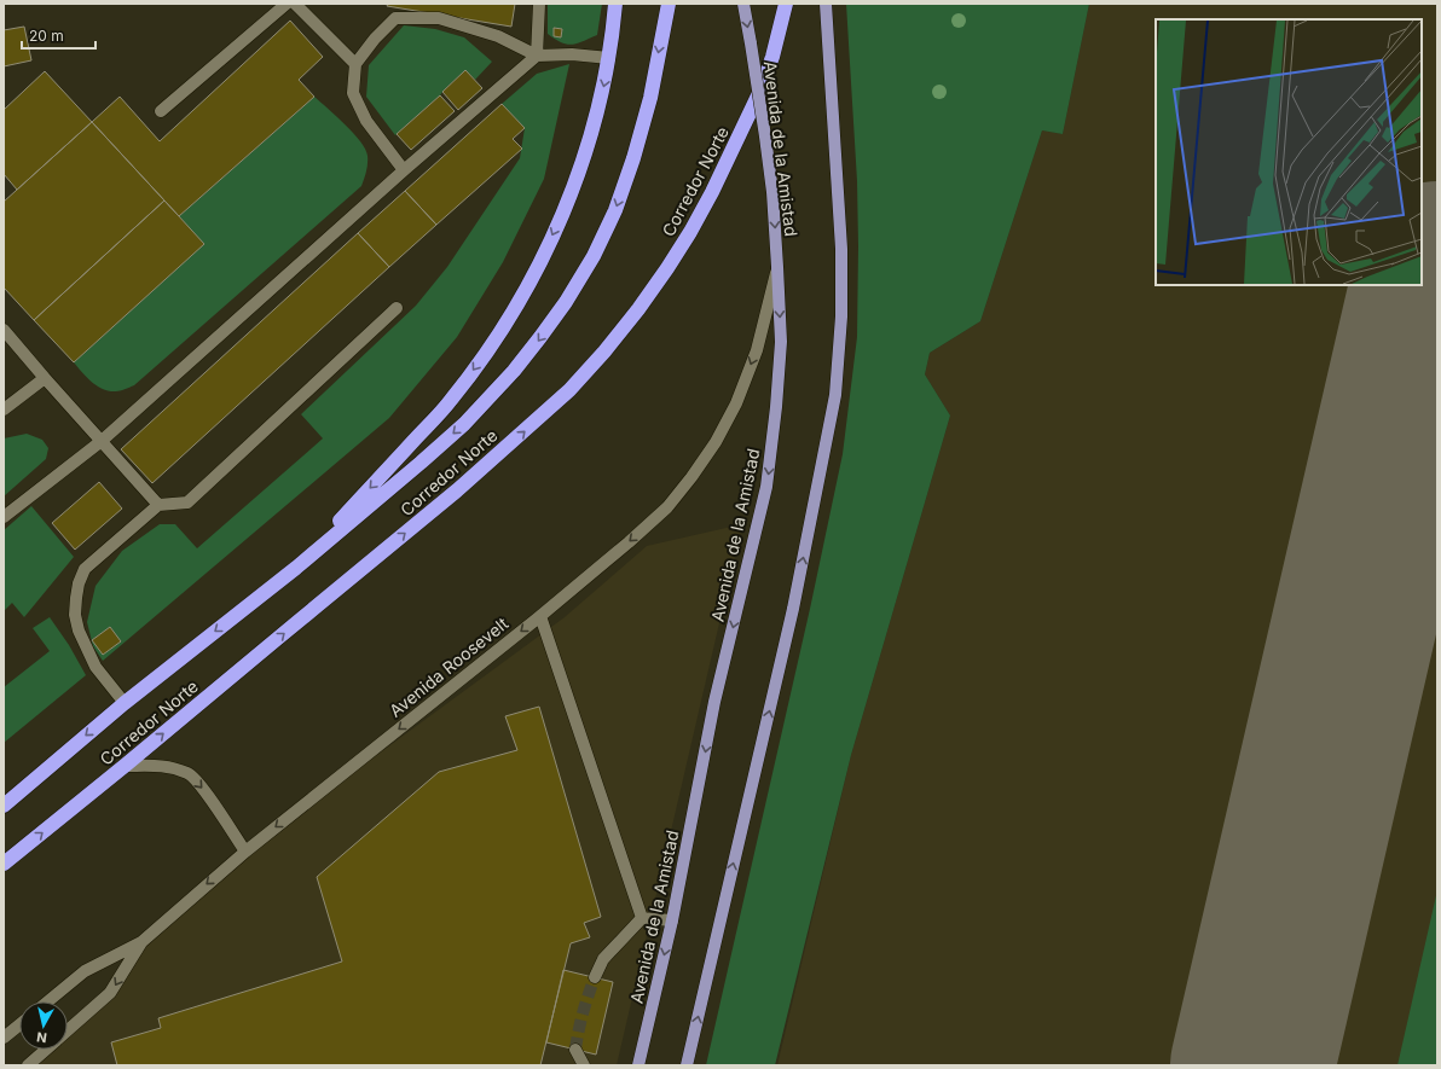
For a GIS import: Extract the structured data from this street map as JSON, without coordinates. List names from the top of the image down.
{
  "streets": {
    "highway": ["Corredor Norte"],
    "main road": ["Avenida de la Amistad"],
    "lane": ["Avenida Roosevelt"]
  },
  "crossings": [
    ["Avenida de la Amistad", "Avenida Roosevelt"]
  ],
  "one_way": ["Avenida Roosevelt"],
  "scale_bar": "20 m",
  "north": "bottom"
}
